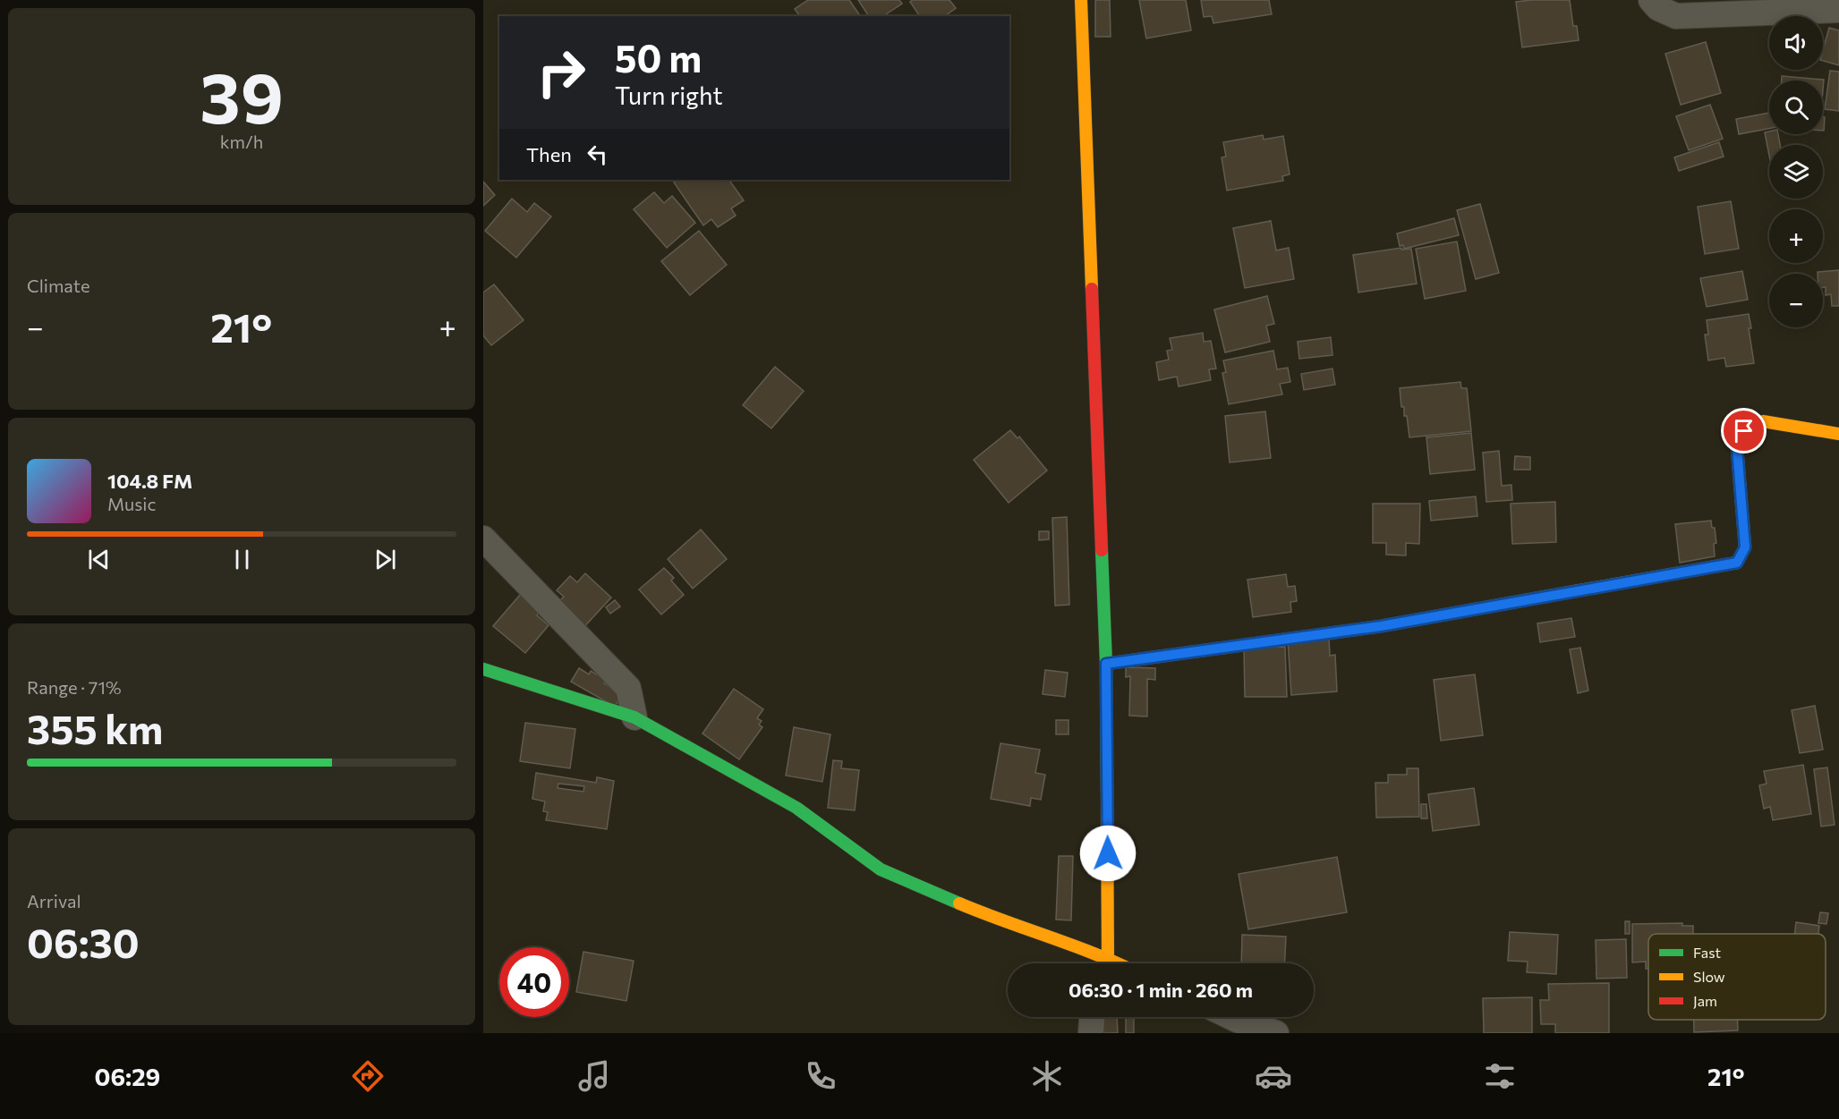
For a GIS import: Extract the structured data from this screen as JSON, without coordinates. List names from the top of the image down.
{
  "legend": ["Fast", "Slow", "Jam"],
  "page": {
    "tile": [
      ["39", "km/h"],
      "Climate",
      ["Range · 71%", "355 km"],
      ["Arrival", "06:30"]
    ],
    "map_buttons": ["+", "−"],
    "turn": ["50 m", "Turn right"],
    "then": "Then",
    "heat": ["−", "21°", "+"],
    "song": ["104.8 FM", "Music"],
    "limit": "40",
    "trip": "06:30 · 1 min · 260 m",
    "tabs": ["06:29", "21°"]
  }
}
